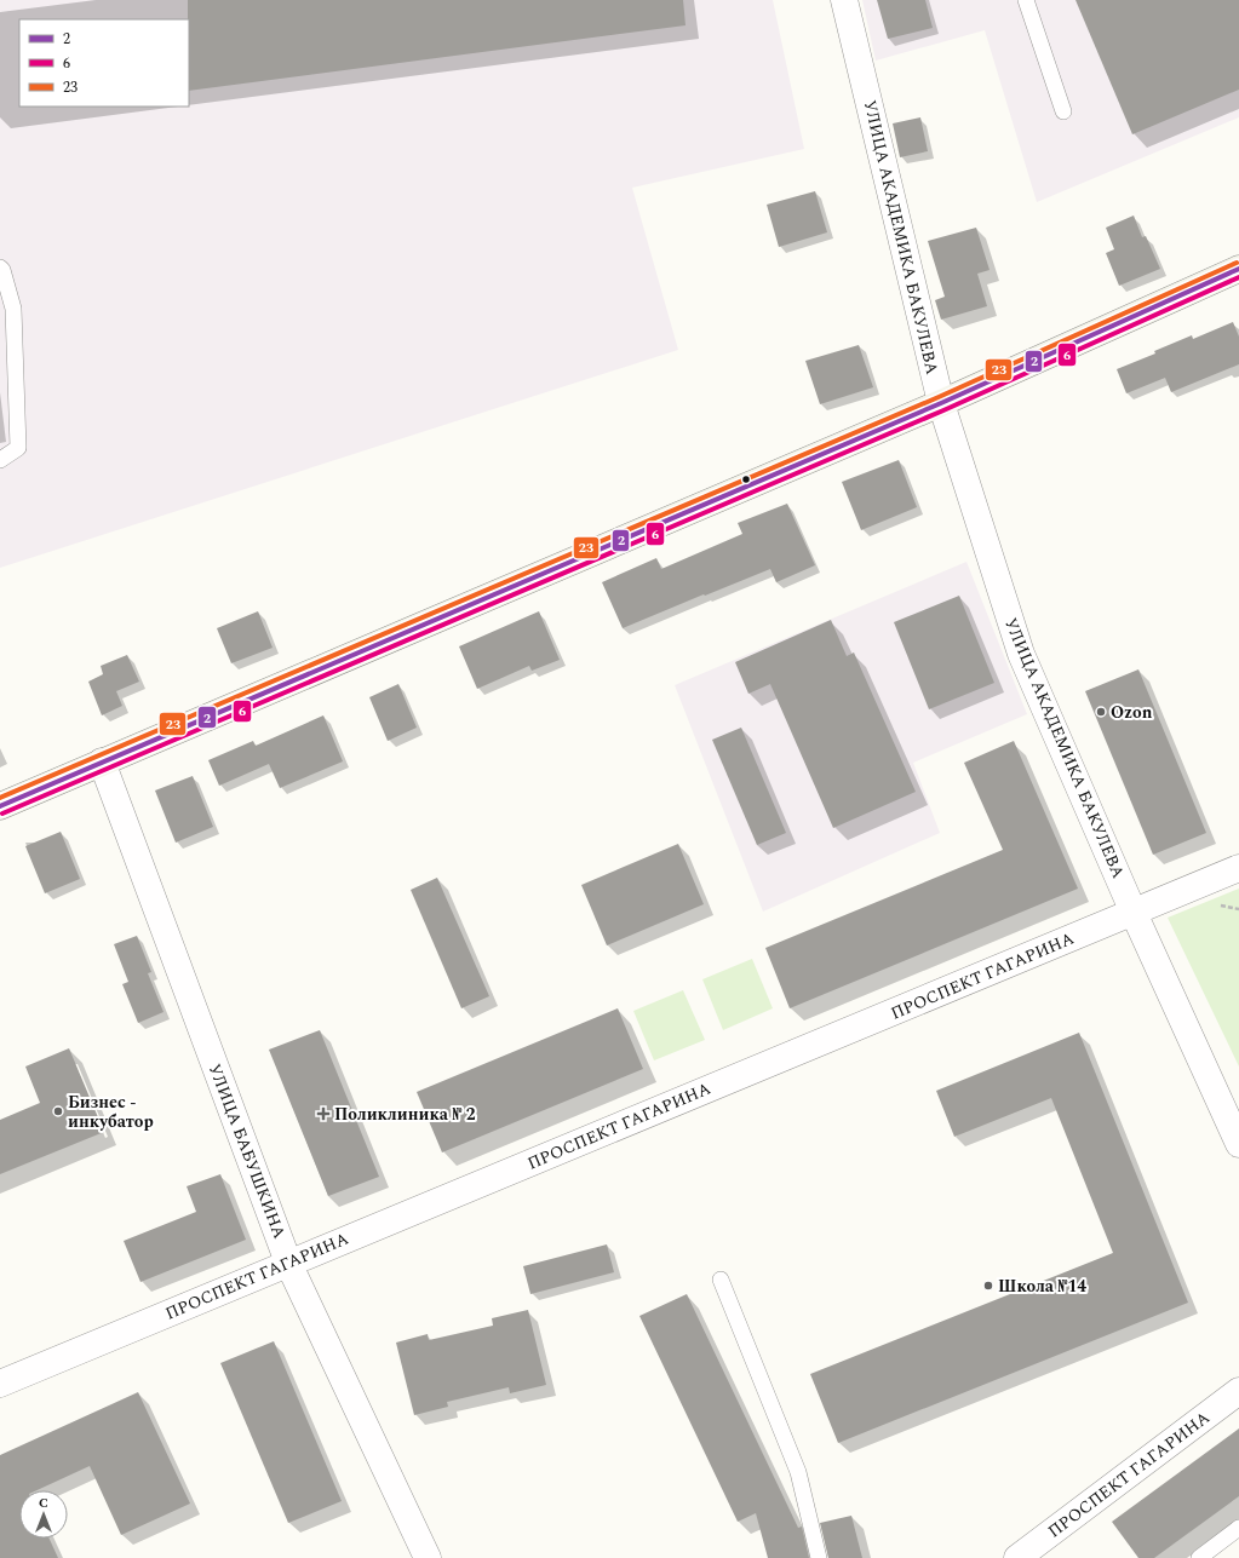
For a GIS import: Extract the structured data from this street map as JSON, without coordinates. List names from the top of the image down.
{
  "streets": {
    "street": ["УЛИЦА АКАДЕМИКА БАКУЛЕВА", "ПРОСПЕКТ ГАГАРИНА", "УЛИЦА БАБУШКИНА"]
  },
  "crossings": [
    ["УЛИЦА АКАДЕМИКА БАКУЛЕВА", "ПРОСПЕКТ ГАГАРИНА"],
    ["ПРОСПЕКТ ГАГАРИНА", "УЛИЦА БАБУШКИНА"]
  ],
  "places": {
    "other": ["Ozon", "Бизнес - инкубатор", "Школа №14"],
    "health": ["Поликлиника № 2"]
  },
  "lines": ["transit line 23", "transit line 2", "transit line 6"],
  "legend": ["2", "6", "23"],
  "north": "top"
}
